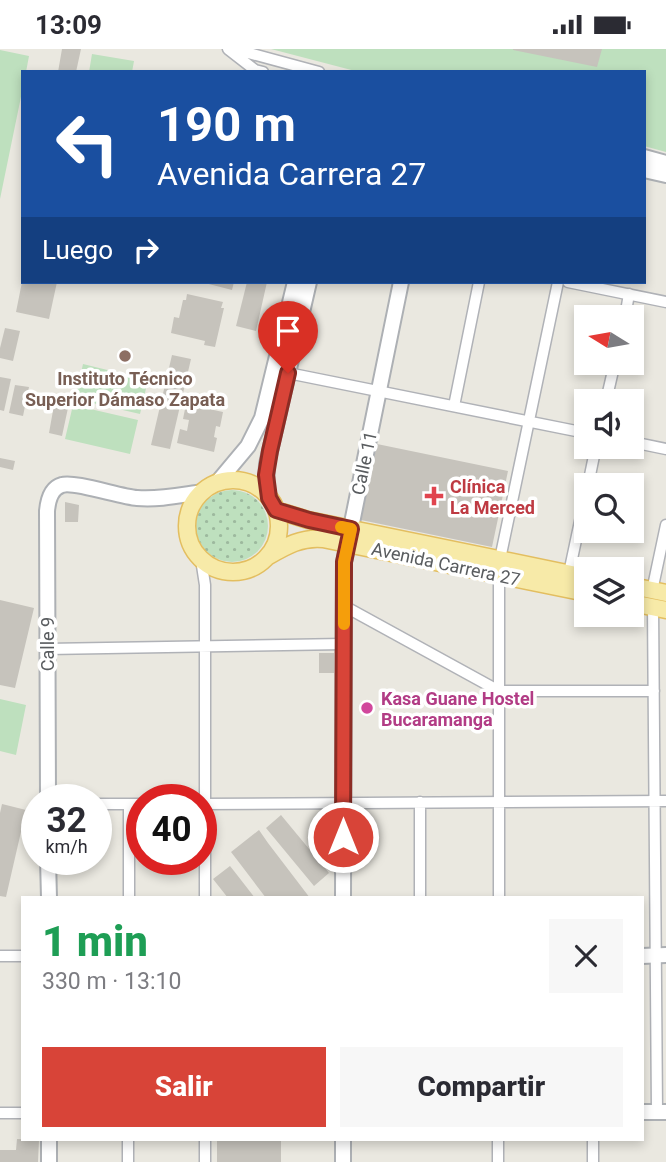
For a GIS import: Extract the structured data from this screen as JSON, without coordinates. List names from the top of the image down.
{
  "streets": {
    "main road": ["Avenida Carrera 27"],
    "street": ["Calle 11", "Calle 9"]
  },
  "crossings": [
    ["Calle 11", "Avenida Carrera 27"],
    ["Avenida Carrera 27", "Calle 9"]
  ],
  "places": {
    "other": ["Instituto Técnico Superior Dámaso Zapata", "Kasa Guane Hostel Bucaramanga"],
    "health": ["Clínica La Merced"]
  },
  "north": "left",
  "page": {
    "status": "13:09",
    "turn": ["190 m", "Avenida Carrera 27"],
    "then": "Luego",
    "speed": "32 km/h",
    "limit": "40",
    "heading": ["1 min", "330 m · 13:10"],
    "buttons": ["Salir", "Compartir"]
  }
}
